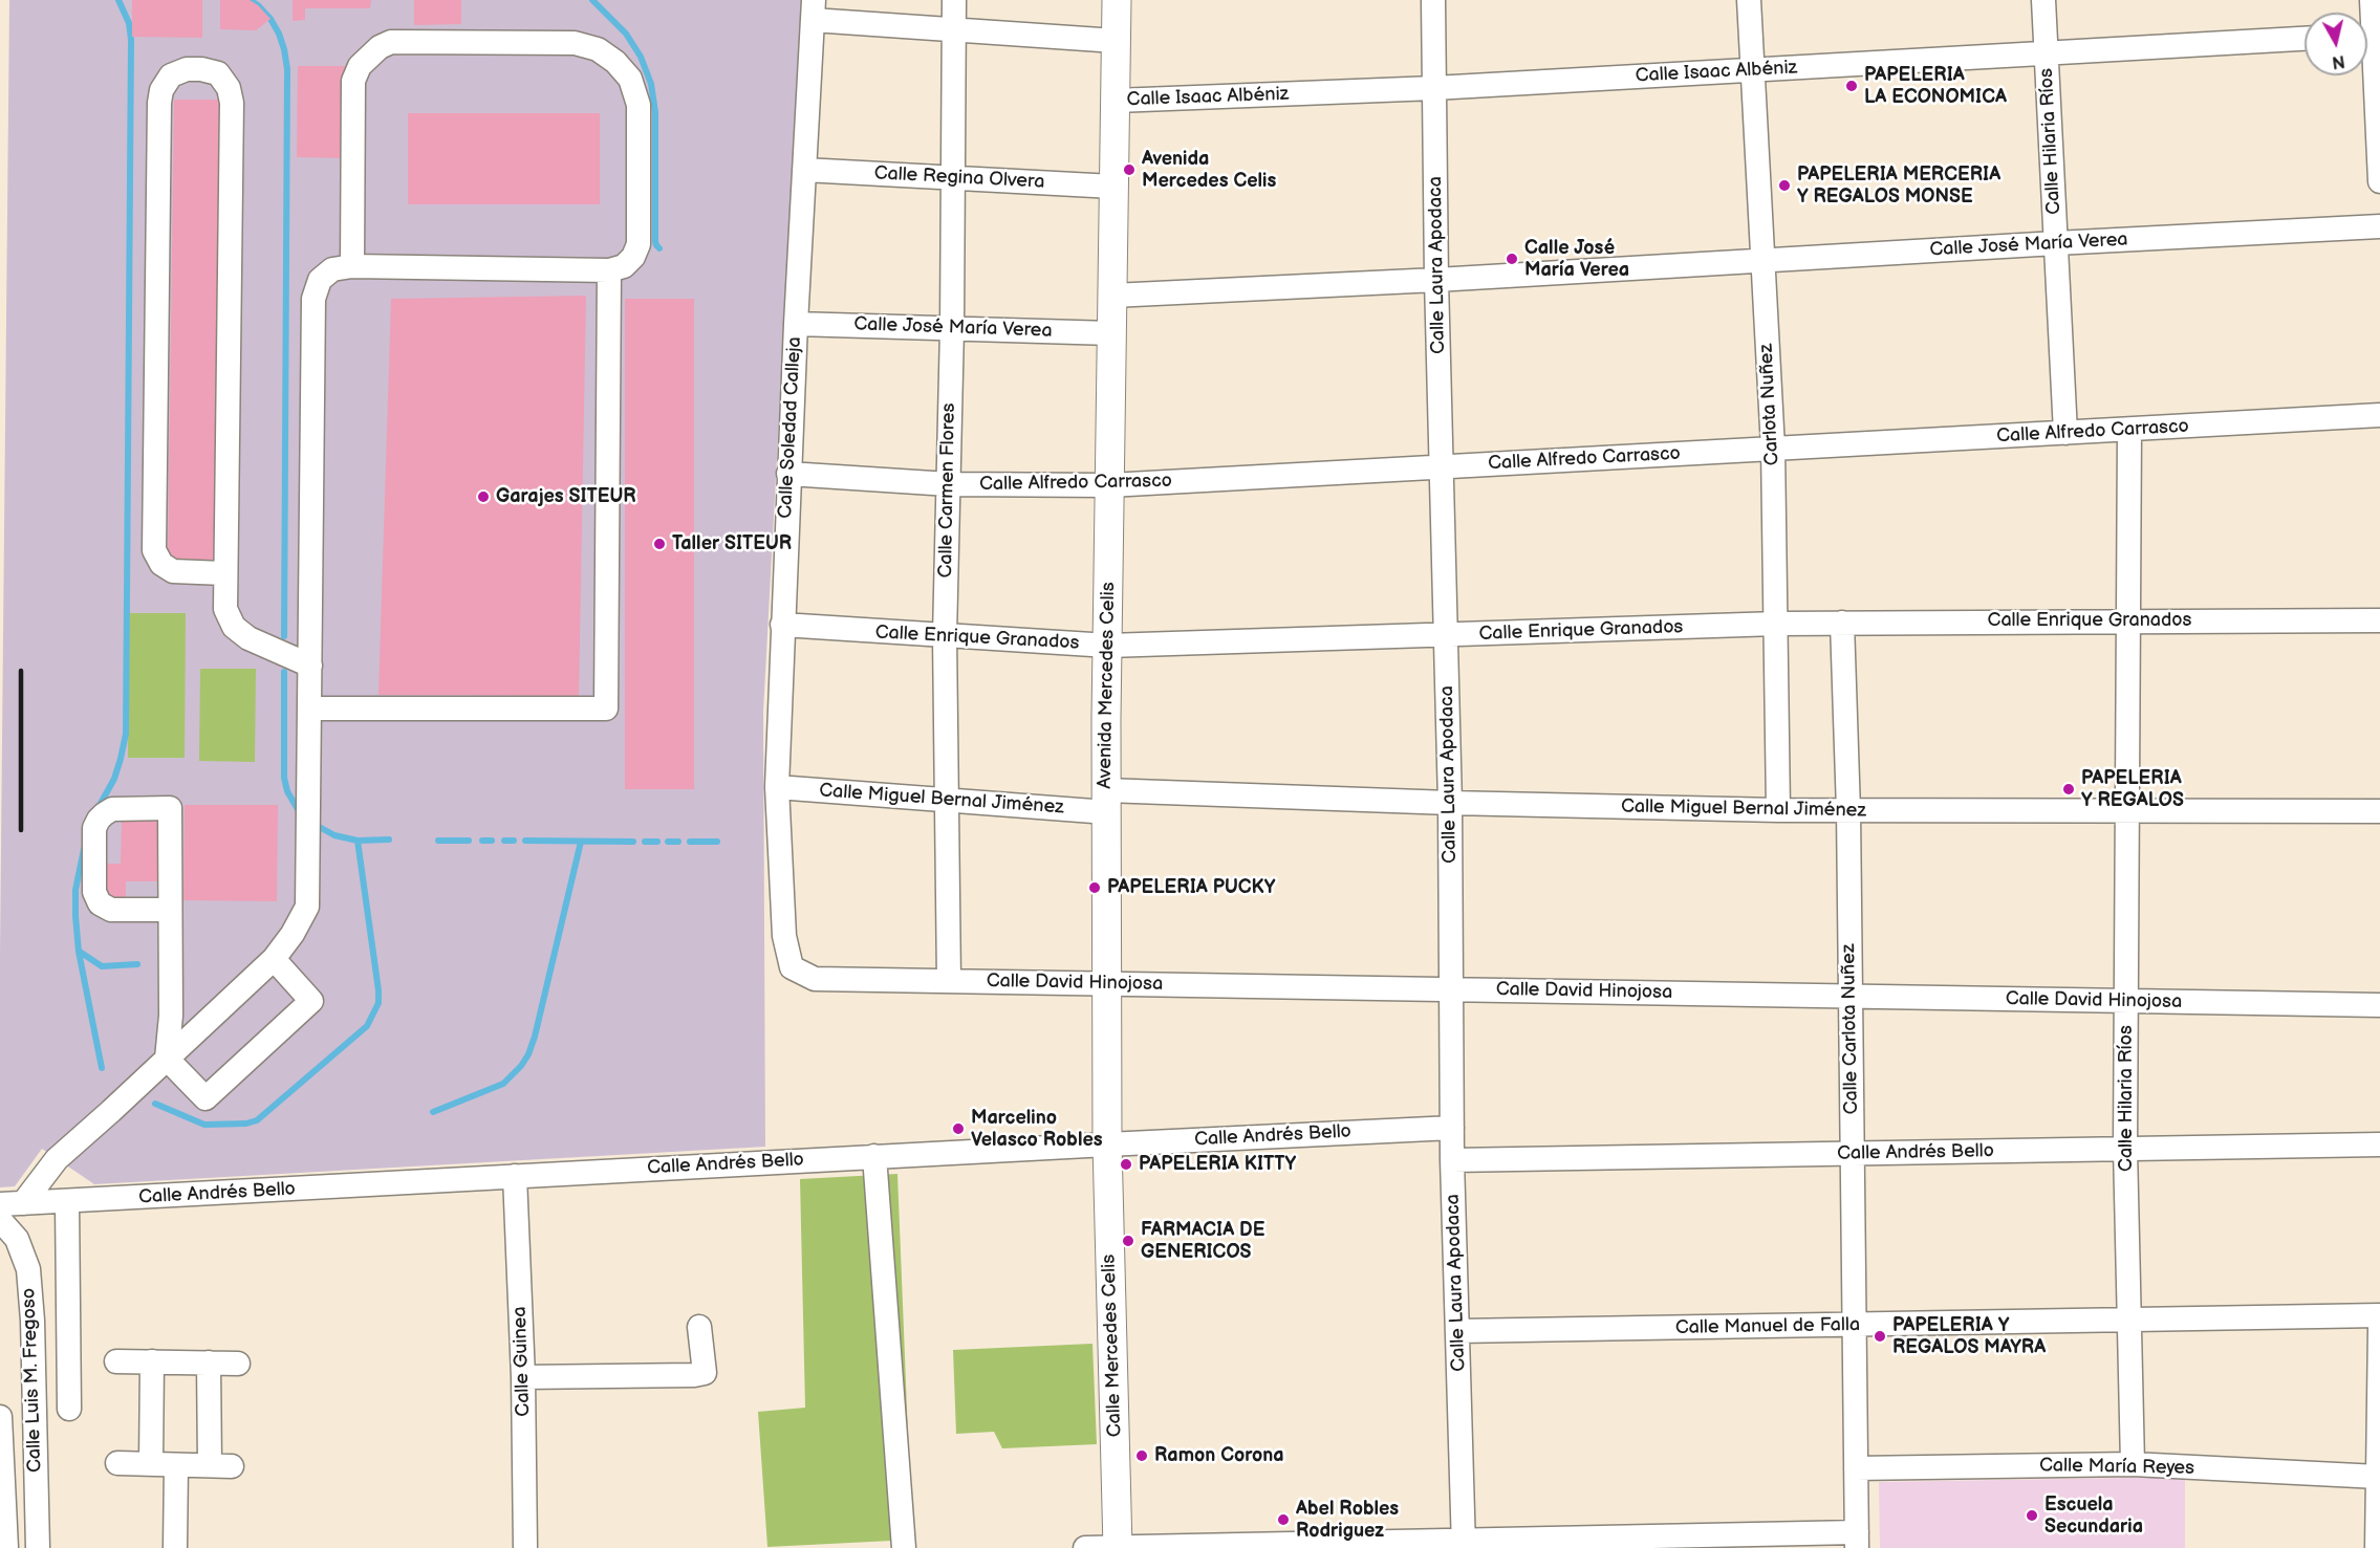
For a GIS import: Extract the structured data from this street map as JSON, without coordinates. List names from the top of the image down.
{
  "streets": {
    "main road": ["Avenida Mercedes Celis", "Calle Mercedes Celis"],
    "street": [
      "Calle Isaac Albéniz",
      "Calle Hilaria Ríos",
      "Calle Regina Olvera",
      "Calle José María Verea",
      "Calle Laura Apodaca",
      "Carlota Nuñez",
      "Calle Soledad Calleja",
      "Calle Alfredo Carrasco",
      "Calle Carmen Flores",
      "Calle Enrique Granados",
      "Calle Miguel Bernal Jiménez",
      "Calle David Hinojosa",
      "Calle Carlota Nuñez",
      "Calle Andrés Bello",
      "Calle Manuel de Falla",
      "Calle Guinea",
      "Calle Luis M. Fregoso",
      "Calle María Reyes"
    ]
  },
  "crossings": [
    ["Calle Isaac Albéniz", "Calle Hilaria Ríos"],
    ["Calle Isaac Albéniz", "Calle Laura Apodaca"],
    ["Calle Isaac Albéniz", "Carlota Nuñez"],
    ["Calle Isaac Albéniz", "Avenida Mercedes Celis"],
    ["Calle Hilaria Ríos", "Calle José María Verea"],
    ["Calle Hilaria Ríos", "Calle Alfredo Carrasco"],
    ["Calle Hilaria Ríos", "Calle Enrique Granados"],
    ["Calle Hilaria Ríos", "Calle Miguel Bernal Jiménez"],
    ["Calle Hilaria Ríos", "Calle David Hinojosa"],
    ["Calle Hilaria Ríos", "Calle Andrés Bello"],
    ["Calle Hilaria Ríos", "Calle Manuel de Falla"],
    ["Calle Hilaria Ríos", "Calle María Reyes"],
    ["Calle Regina Olvera", "Calle Soledad Calleja"],
    ["Calle Regina Olvera", "Calle Carmen Flores"],
    ["Calle Regina Olvera", "Avenida Mercedes Celis"],
    ["Calle José María Verea", "Calle Laura Apodaca"],
    ["Calle José María Verea", "Carlota Nuñez"],
    ["Calle José María Verea", "Calle Soledad Calleja"],
    ["Calle José María Verea", "Calle Carmen Flores"],
    ["Calle José María Verea", "Avenida Mercedes Celis"],
    ["Calle Laura Apodaca", "Calle Alfredo Carrasco"],
    ["Calle Laura Apodaca", "Calle Enrique Granados"],
    ["Calle Laura Apodaca", "Calle Miguel Bernal Jiménez"],
    ["Calle Laura Apodaca", "Calle David Hinojosa"],
    ["Calle Laura Apodaca", "Calle Andrés Bello"],
    ["Calle Laura Apodaca", "Calle Manuel de Falla"],
    ["Carlota Nuñez", "Calle Alfredo Carrasco"],
    ["Carlota Nuñez", "Calle Enrique Granados"],
    ["Carlota Nuñez", "Calle Miguel Bernal Jiménez"],
    ["Calle Soledad Calleja", "Calle Alfredo Carrasco"],
    ["Calle Soledad Calleja", "Calle Enrique Granados"],
    ["Calle Soledad Calleja", "Calle Miguel Bernal Jiménez"],
    ["Calle Soledad Calleja", "Calle David Hinojosa"],
    ["Calle Alfredo Carrasco", "Calle Carmen Flores"],
    ["Calle Alfredo Carrasco", "Avenida Mercedes Celis"],
    ["Calle Carmen Flores", "Calle Enrique Granados"],
    ["Calle Carmen Flores", "Calle Miguel Bernal Jiménez"],
    ["Calle Carmen Flores", "Calle David Hinojosa"],
    ["Calle Enrique Granados", "Avenida Mercedes Celis"],
    ["Calle Enrique Granados", "Calle Carlota Nuñez"],
    ["Avenida Mercedes Celis", "Calle Miguel Bernal Jiménez"],
    ["Avenida Mercedes Celis", "Calle David Hinojosa"],
    ["Avenida Mercedes Celis", "Calle Andrés Bello"],
    ["Avenida Mercedes Celis", "Calle Mercedes Celis"],
    ["Calle Miguel Bernal Jiménez", "Calle Carlota Nuñez"],
    ["Calle David Hinojosa", "Calle Carlota Nuñez"],
    ["Calle Carlota Nuñez", "Calle Andrés Bello"],
    ["Calle Carlota Nuñez", "Calle Manuel de Falla"],
    ["Calle Carlota Nuñez", "Calle María Reyes"],
    ["Calle Andrés Bello", "Calle Mercedes Celis"],
    ["Calle Andrés Bello", "Calle Guinea"]
  ],
  "places": [
    "PAPELERIA LA ECONOMICA",
    "Avenida Mercedes Celis",
    "PAPELERIA MERCERIA Y REGALOS MONSE",
    "Calle José María Verea",
    "Garajes SITEUR",
    "Taller SITEUR",
    "PAPELERIA Y REGALOS",
    "PAPELERIA PUCKY",
    "Marcelino Velasco Robles",
    "PAPELERIA KITTY",
    "FARMACIA DE GENERICOS",
    "PAPELERIA Y REGALOS MAYRA",
    "Ramon Corona",
    "Escuela Secundaria",
    "Abel Robles Rodriguez"
  ],
  "north": "bottom"
}
